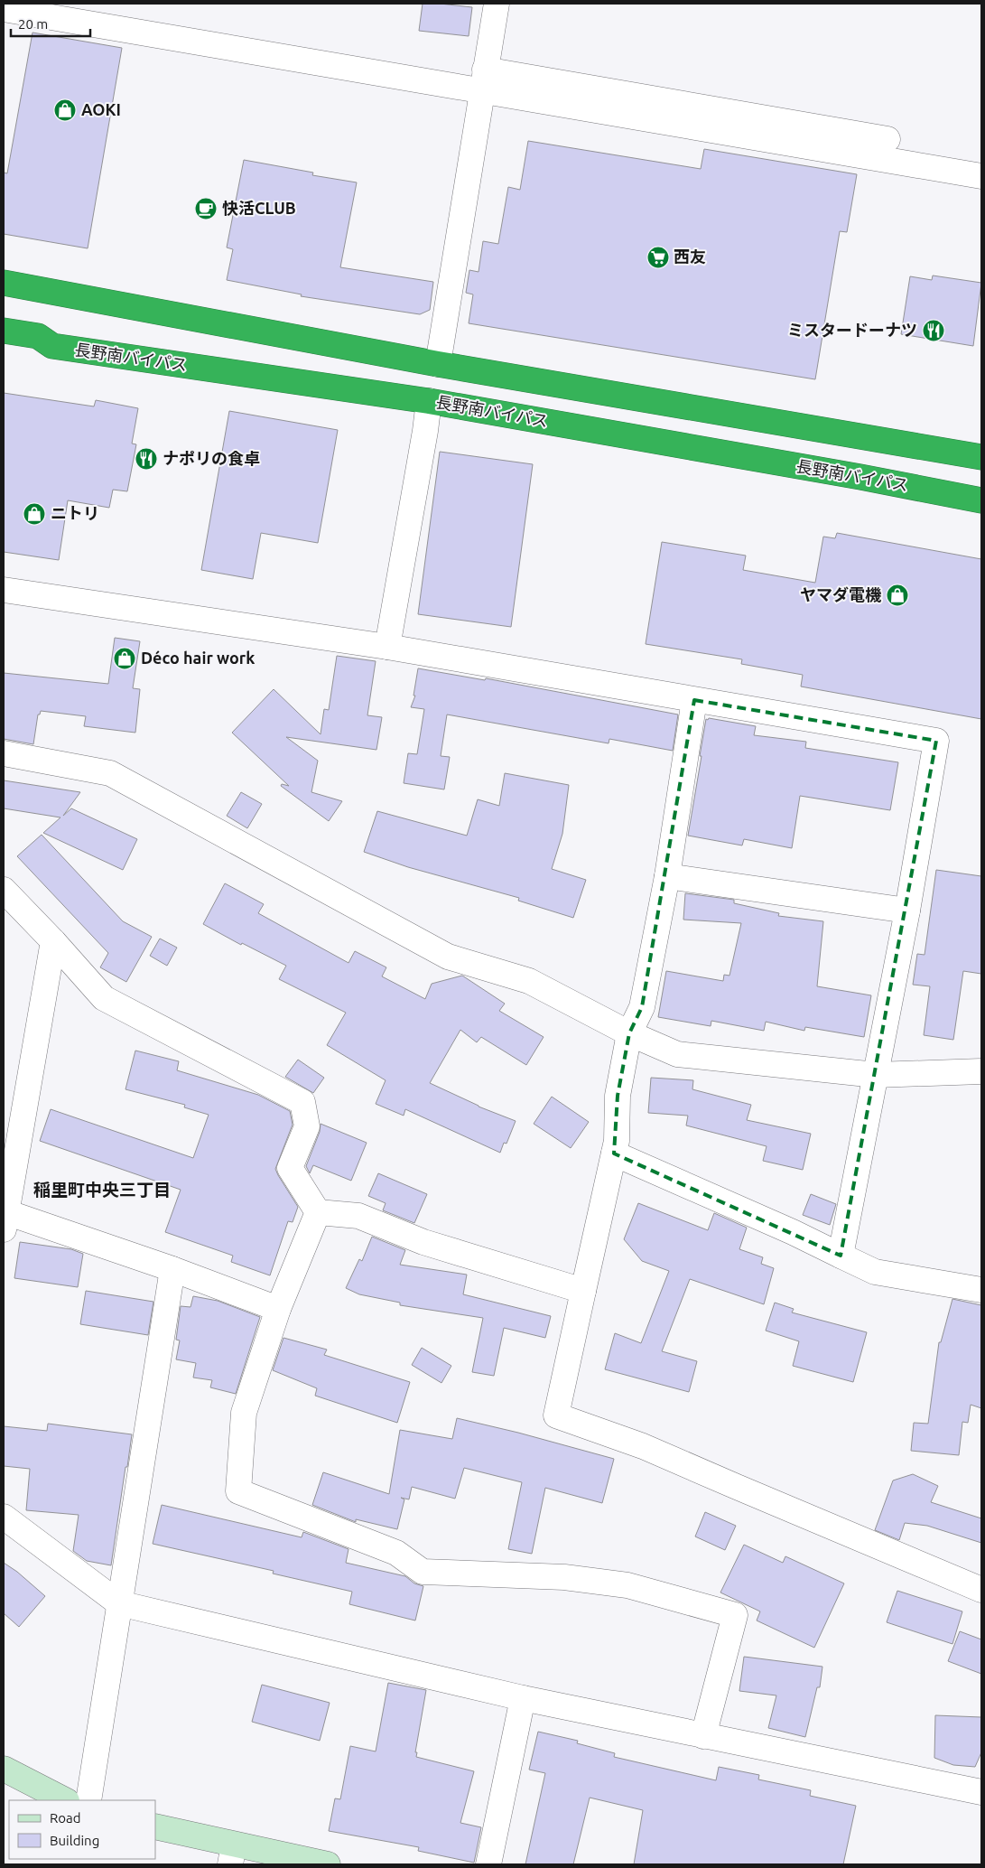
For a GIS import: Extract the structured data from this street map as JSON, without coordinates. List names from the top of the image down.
{
  "streets": {
    "highway": ["長野南バイパス"]
  },
  "districts": ["稲里町中央三丁目"],
  "places": {
    "shop": [
      "AOKI",
      "ニトリ",
      "ヤマダ電機",
      "Déco hair work"
    ],
    "cafe": ["快活CLUB"],
    "supermarket": ["西友"],
    "restaurant": ["ミスタードーナツ", "ナポリの食卓"]
  },
  "legend": ["Road", "Building"],
  "scale_bar": "20 m"
}
